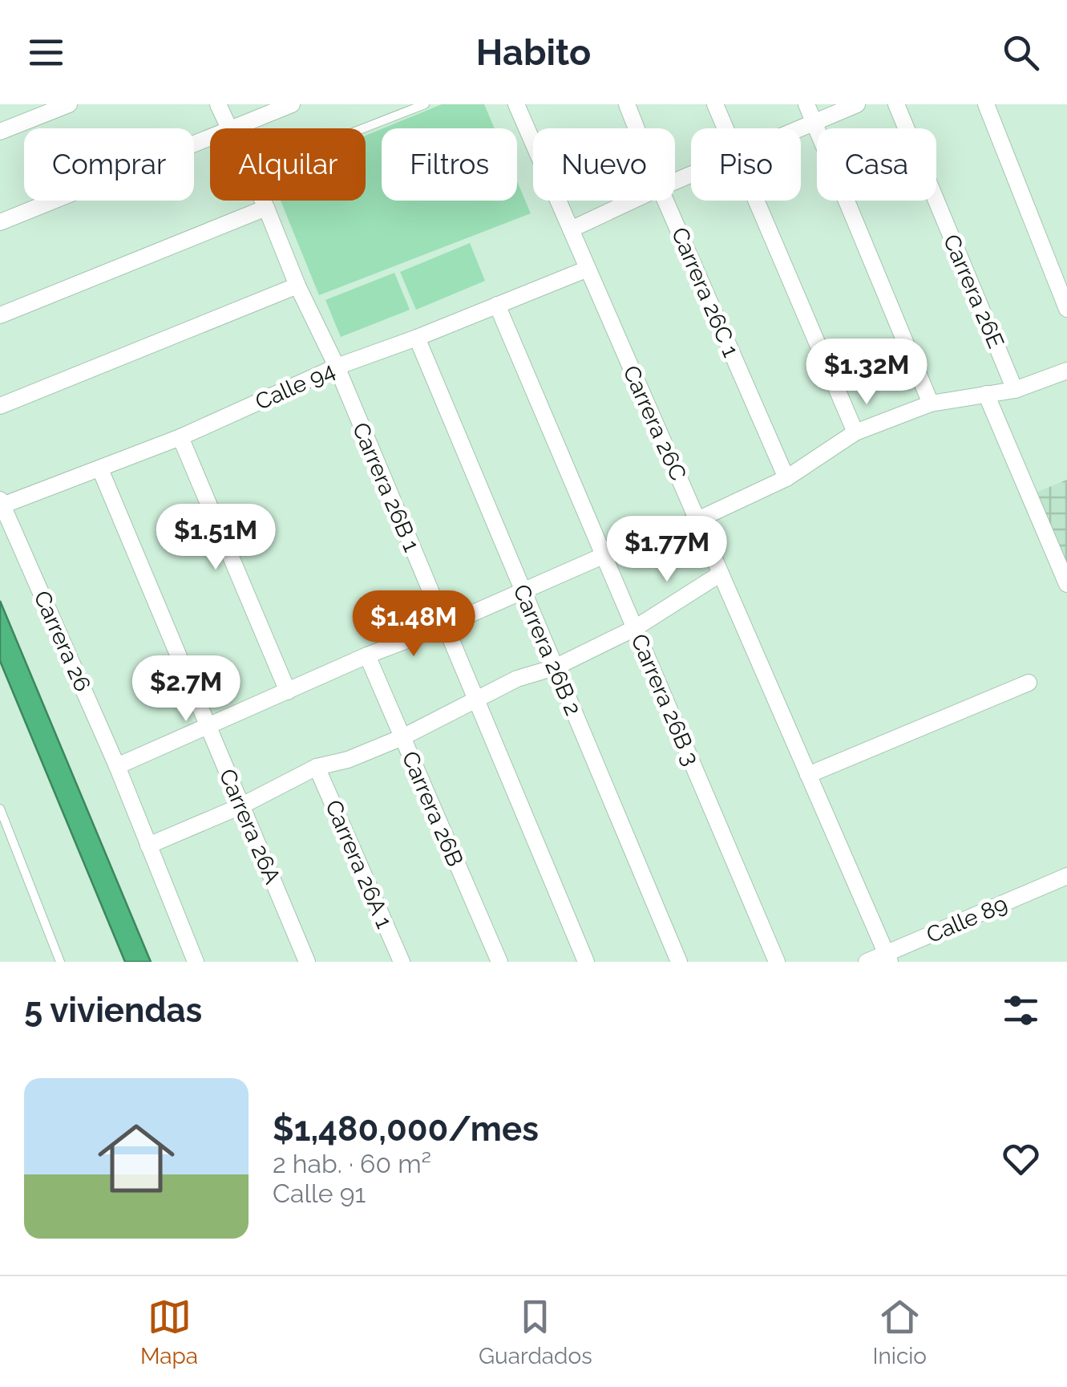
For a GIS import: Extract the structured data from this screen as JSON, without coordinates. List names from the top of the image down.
{
  "streets": {
    "street": [
      "Carrera 26E",
      "Carrera 26C 1",
      "Calle 94",
      "Carrera 26C",
      "Carrera 26B 1",
      "Carrera 26",
      "Carrera 26B 2",
      "Carrera 26B 3",
      "Carrera 26B",
      "Carrera 26A",
      "Carrera 26A 1",
      "Calle 89"
    ]
  },
  "crossings": [
    ["Calle 94", "Carrera 26C"],
    ["Calle 94", "Carrera 26B 1"],
    ["Calle 94", "Carrera 26"],
    ["Calle 94", "Carrera 26B 2"],
    ["Calle 94", "Carrera 26B 3"],
    ["Calle 94", "Carrera 26A"],
    ["Carrera 26C", "Calle 89"]
  ],
  "page": {
    "header": "Habito",
    "chip": [
      "Comprar",
      "Alquilar",
      "Filtros",
      "Nuevo",
      "Piso",
      "Casa"
    ],
    "price": [
      "$1.32M",
      "$1.51M",
      "$1.77M",
      "$1.48M",
      "$2.7M"
    ],
    "heading": "5 viviendas",
    "list": [
      {
        "name": "$1,480,000/mes",
        "note": "2 hab. · 60 m² · Calle 91"
      }
    ],
    "tabs": ["Mapa", "Guardados", "Inicio"]
  }
}
